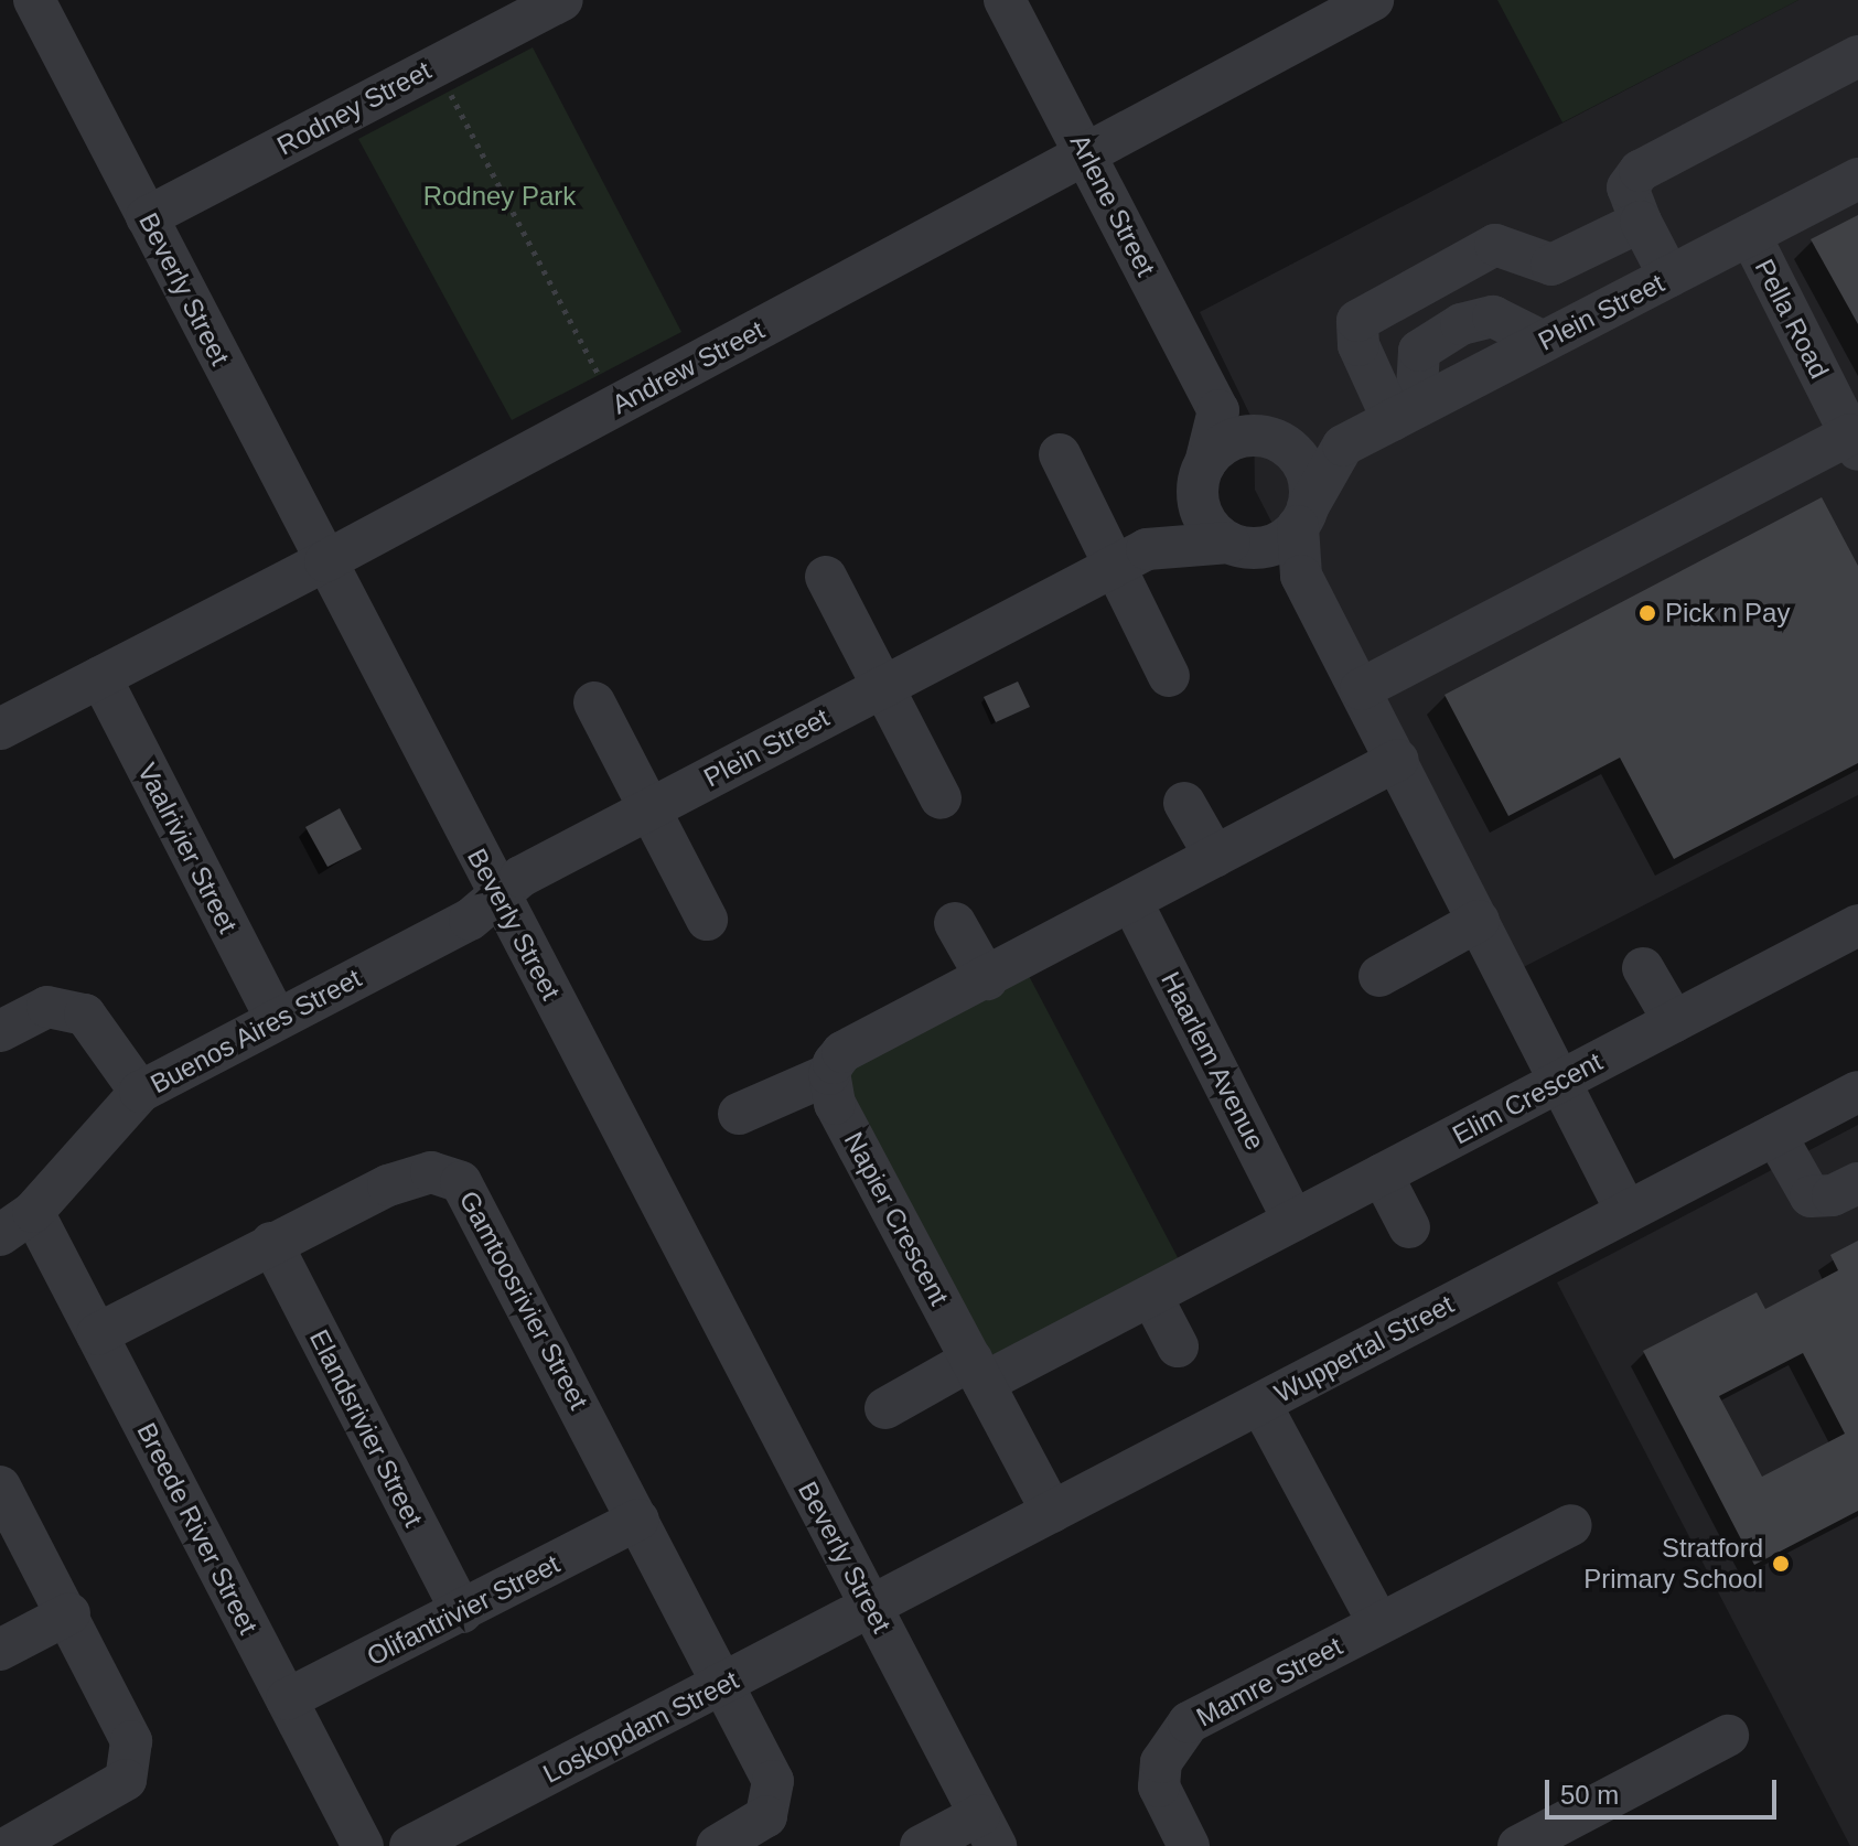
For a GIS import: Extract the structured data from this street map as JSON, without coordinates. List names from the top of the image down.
{
  "streets": {
    "street": [
      "Rodney Street",
      "Arlene Street",
      "Beverly Street",
      "Plein Street",
      "Pella Road",
      "Andrew Street",
      "Vaalrivier Street",
      "Buenos Aires Street",
      "Haarlem Avenue",
      "Elim Crescent",
      "Napier Crescent",
      "Gamtoosrivier Street",
      "Wuppertal Street",
      "Elandsrivier Street",
      "Breede River Street",
      "Olifantrivier Street",
      "Mamre Street",
      "Loskopdam Street"
    ]
  },
  "crossings": [
    ["Rodney Street", "Beverly Street"],
    ["Arlene Street", "Andrew Street"],
    ["Beverly Street", "Plein Street"],
    ["Beverly Street", "Andrew Street"],
    ["Beverly Street", "Buenos Aires Street"],
    ["Beverly Street", "Wuppertal Street"],
    ["Beverly Street", "Loskopdam Street"],
    ["Plein Street", "Pella Road"],
    ["Plein Street", "Buenos Aires Street"],
    ["Andrew Street", "Vaalrivier Street"],
    ["Vaalrivier Street", "Buenos Aires Street"],
    ["Buenos Aires Street", "Breede River Street"],
    ["Haarlem Avenue", "Elim Crescent"],
    ["Elim Crescent", "Napier Crescent"],
    ["Napier Crescent", "Wuppertal Street"],
    ["Gamtoosrivier Street", "Elandsrivier Street"],
    ["Gamtoosrivier Street", "Breede River Street"],
    ["Gamtoosrivier Street", "Olifantrivier Street"],
    ["Gamtoosrivier Street", "Loskopdam Street"],
    ["Wuppertal Street", "Loskopdam Street"],
    ["Elandsrivier Street", "Olifantrivier Street"],
    ["Breede River Street", "Olifantrivier Street"]
  ],
  "parks": ["Rodney Park"],
  "places": ["Pick n Pay", "Stratford Primary School"],
  "scale_bar": "50 m"
}
